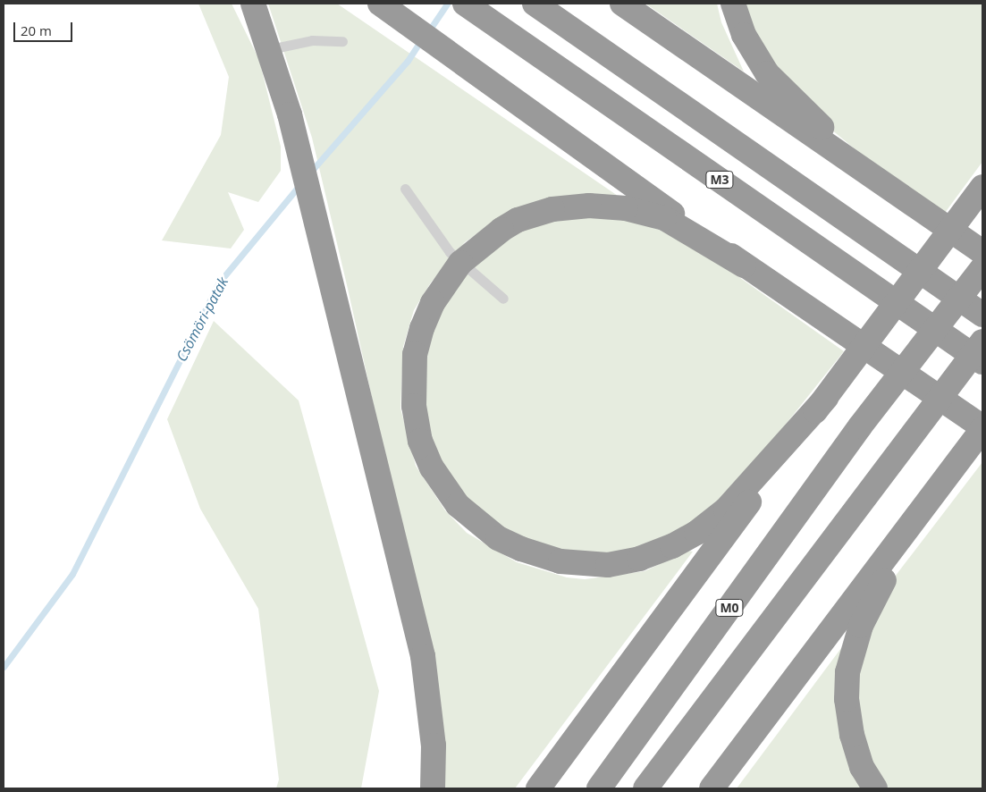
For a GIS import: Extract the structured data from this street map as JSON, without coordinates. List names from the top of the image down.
{
  "streets": {
    "highway": ["M3", "M0"]
  },
  "water": ["Csömöri-patak"],
  "scale_bar": "20 m"
}
